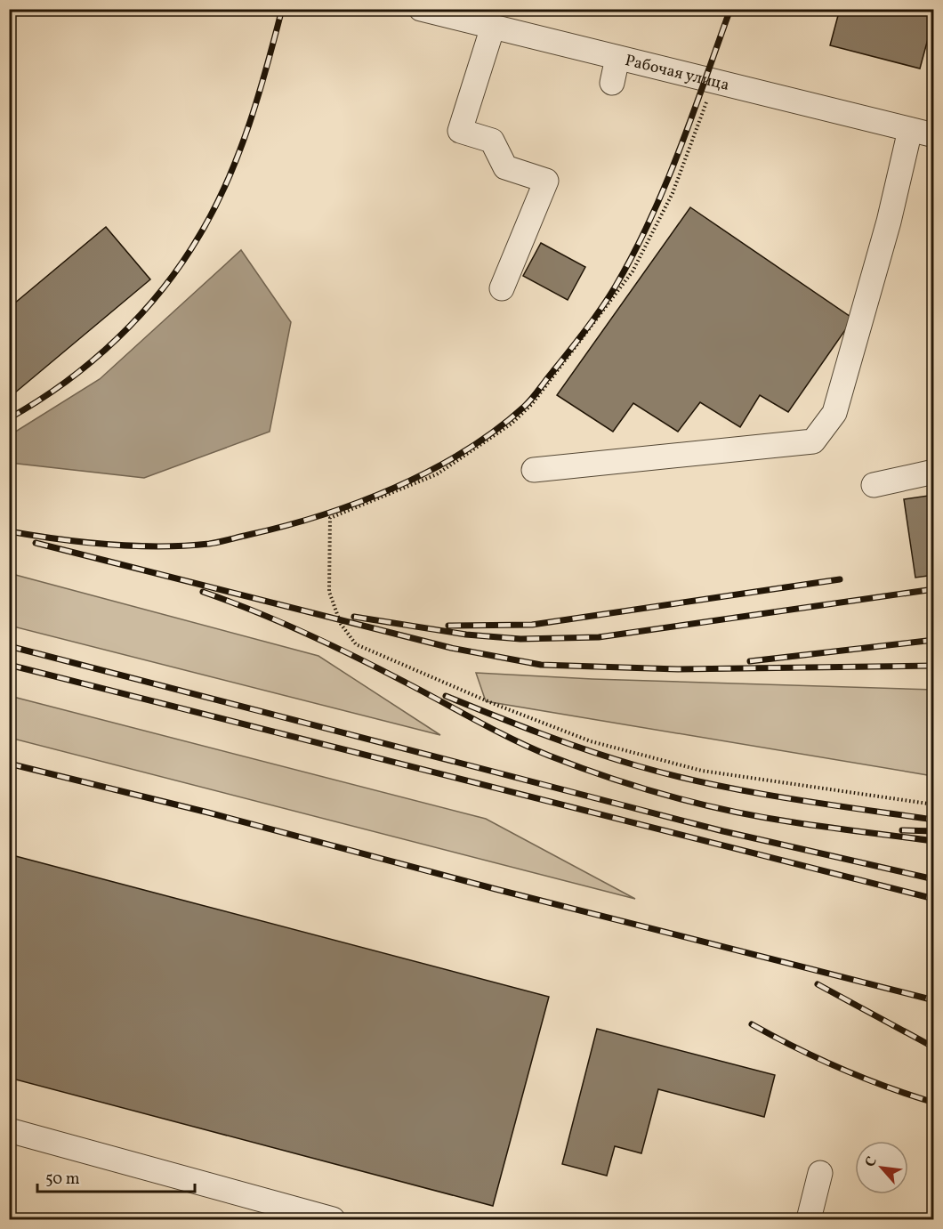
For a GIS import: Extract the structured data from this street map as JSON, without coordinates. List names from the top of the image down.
{
  "streets": {
    "street": ["Рабочая улица"]
  },
  "scale_bar": "50 m",
  "north": "top left"
}
